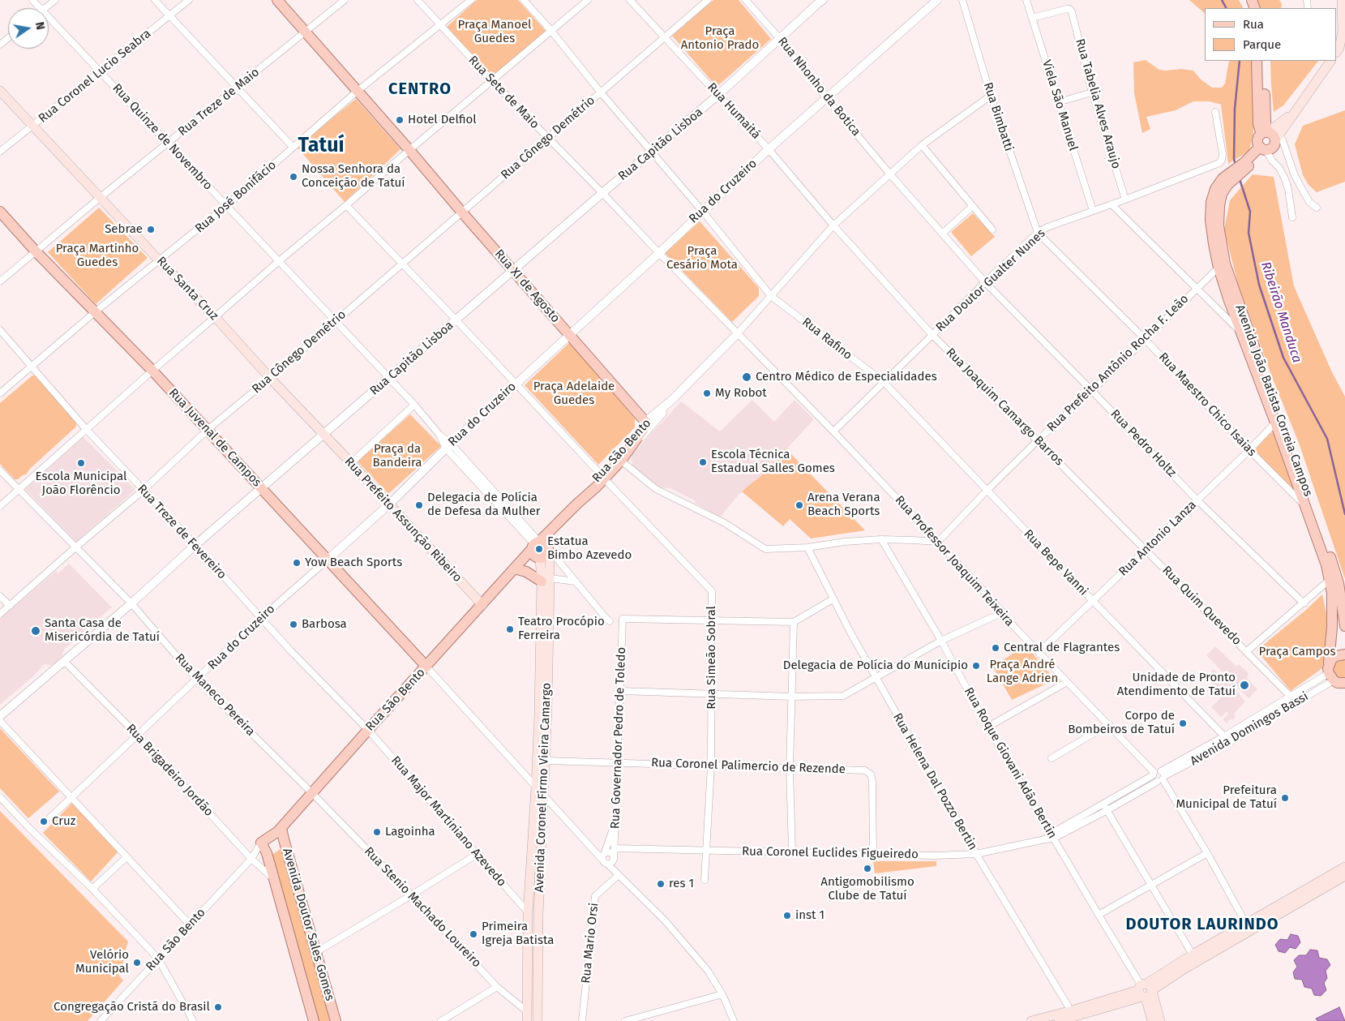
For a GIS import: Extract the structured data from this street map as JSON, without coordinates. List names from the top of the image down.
{
  "streets": {
    "main road": [
      "Rua XI de Agosto",
      "Rua Santa Cruz",
      "Avenida João Batista Correia Campos",
      "Rua Juvenal de Campos",
      "Rua São Bento",
      "Rua Prefeito Assunção Ribeiro",
      "Avenida Coronel Firmo Vieira Camargo",
      "Avenida Doutor Sales Gomes"
    ],
    "street": [
      "Rua Coronel Lucio Seabra",
      "Rua Nhonho da Botica",
      "Rua Sete de Maio",
      "Rua Treze de Maio",
      "Rua Tabelia Alves Araujo",
      "Viela São Manuel",
      "Rua Humaitá",
      "Rua Bimbatti",
      "Rua Quinze de Novembro",
      "Rua Cônego Demétrio",
      "Rua Capitão Lisboa",
      "Rua do Cruzeiro",
      "Rua José Bonifácio",
      "Rua Doutor Gualter Nunes",
      "Rua Rafino",
      "Rua Prefeito Antônio Rocha F. Leão",
      "Rua Maestro Chico Isaias",
      "Rua Joaquim Camargo Barros",
      "Rua Pedro Holtz",
      "Rua Treze de Fevereiro",
      "Rua Antonio Lanza",
      "Rua Professor Joaquim Teixeira",
      "Rua Bepe Vanni",
      "Rua Quim Quevedo",
      "Rua Simeão Sobral",
      "Rua Maneco Pereira",
      "Avenida Domingos Bassi",
      "Rua Governador Pedro de Toledo",
      "Rua Roque Giovani Adão Bertin",
      "Rua Coronel Palimercio de Rezende",
      "Rua Brigadeiro Jordão",
      "Rua Helena Dal Pozzo Bertin",
      "Rua Major Martiniano Azevedo",
      "Rua Coronel Euclides Figueiredo",
      "Rua Stenio Machado Loureiro",
      "Rua Mario Orsi"
    ]
  },
  "crossings": [
    ["Rua Coronel Lucio Seabra", "Rua Quinze de Novembro"],
    ["Rua Coronel Lucio Seabra", "Rua Santa Cruz"],
    ["Rua Nhonho da Botica", "Rua Capitão Lisboa"],
    ["Rua Nhonho da Botica", "Rua do Cruzeiro"],
    ["Rua Nhonho da Botica", "Rua Pedro Holtz"],
    ["Rua Sete de Maio", "Rua Cônego Demétrio"],
    ["Rua Sete de Maio", "Rua Capitão Lisboa"],
    ["Rua Sete de Maio", "Rua do Cruzeiro"],
    ["Rua Sete de Maio", "Rua José Bonifácio"],
    ["Rua Sete de Maio", "Rua São Bento"],
    ["Rua Sete de Maio", "Rua Professor Joaquim Teixeira"],
    ["Rua Treze de Maio", "Rua Quinze de Novembro"],
    ["Rua Treze de Maio", "Rua Santa Cruz"],
    ["Rua Treze de Maio", "Rua Juvenal de Campos"],
    ["Rua Tabelia Alves Araujo", "Viela São Manuel"],
    ["Rua Tabelia Alves Araujo", "Rua Doutor Gualter Nunes"],
    ["Viela São Manuel", "Rua Doutor Gualter Nunes"],
    ["Rua Humaitá", "Rua Cônego Demétrio"],
    ["Rua Humaitá", "Rua Capitão Lisboa"],
    ["Rua Humaitá", "Rua do Cruzeiro"],
    ["Rua Humaitá", "Rua Joaquim Camargo Barros"],
    ["Rua Bimbatti", "Rua Doutor Gualter Nunes"],
    ["Rua Bimbatti", "Rua Maestro Chico Isaias"],
    ["Rua Quinze de Novembro", "Rua Cônego Demétrio"],
    ["Rua Quinze de Novembro", "Rua Capitão Lisboa"],
    ["Rua Quinze de Novembro", "Rua do Cruzeiro"],
    ["Rua Quinze de Novembro", "Rua José Bonifácio"],
    ["Rua Quinze de Novembro", "Rua São Bento"],
    ["Rua Quinze de Novembro", "Avenida Coronel Firmo Vieira Camargo"],
    ["Rua Cônego Demétrio", "Rua XI de Agosto"],
    ["Rua Cônego Demétrio", "Rua Santa Cruz"],
    ["Rua Cônego Demétrio", "Rua Rafino"],
    ["Rua Cônego Demétrio", "Rua Juvenal de Campos"],
    ["Rua Cônego Demétrio", "Rua Treze de Fevereiro"],
    ["Rua Cônego Demétrio", "Rua Maneco Pereira"],
    ["Rua Capitão Lisboa", "Rua XI de Agosto"],
    ["Rua Capitão Lisboa", "Rua Santa Cruz"],
    ["Rua Capitão Lisboa", "Rua Rafino"],
    ["Rua Capitão Lisboa", "Rua Juvenal de Campos"],
    ["Rua Capitão Lisboa", "Rua Prefeito Assunção Ribeiro"],
    ["Rua Capitão Lisboa", "Rua Treze de Fevereiro"],
    ["Rua Capitão Lisboa", "Rua Maneco Pereira"],
    ["Rua Capitão Lisboa", "Rua Brigadeiro Jordão"],
    ["Rua do Cruzeiro", "Rua XI de Agosto"],
    ["Rua do Cruzeiro", "Rua Rafino"],
    ["Rua do Cruzeiro", "Rua Juvenal de Campos"],
    ["Rua do Cruzeiro", "Rua Prefeito Assunção Ribeiro"],
    ["Rua do Cruzeiro", "Rua Treze de Fevereiro"],
    ["Rua do Cruzeiro", "Rua Maneco Pereira"],
    ["Rua do Cruzeiro", "Rua Brigadeiro Jordão"],
    ["Rua José Bonifácio", "Rua XI de Agosto"],
    ["Rua José Bonifácio", "Rua Santa Cruz"],
    ["Rua José Bonifácio", "Rua Juvenal de Campos"],
    ["Rua José Bonifácio", "Rua Treze de Fevereiro"],
    ["Rua Doutor Gualter Nunes", "Rua Rafino"],
    ["Rua Doutor Gualter Nunes", "Rua Maestro Chico Isaias"],
    ["Rua Doutor Gualter Nunes", "Rua Joaquim Camargo Barros"],
    ["Rua Doutor Gualter Nunes", "Rua Pedro Holtz"],
    ["Rua Doutor Gualter Nunes", "Rua Professor Joaquim Teixeira"],
    ["Rua Doutor Gualter Nunes", "Rua Bepe Vanni"],
    ["Rua XI de Agosto", "Rua São Bento"],
    ["Rua Santa Cruz", "Rua Prefeito Assunção Ribeiro"],
    ["Rua Rafino", "Rua Bepe Vanni"],
    ["Rua Prefeito Antônio Rocha F. Leão", "Avenida João Batista Correia Campos"],
    ["Rua Prefeito Antônio Rocha F. Leão", "Rua Maestro Chico Isaias"],
    ["Rua Prefeito Antônio Rocha F. Leão", "Rua Joaquim Camargo Barros"],
    ["Rua Prefeito Antônio Rocha F. Leão", "Rua Pedro Holtz"],
    ["Rua Prefeito Antônio Rocha F. Leão", "Rua Professor Joaquim Teixeira"],
    ["Rua Prefeito Antônio Rocha F. Leão", "Rua Bepe Vanni"],
    ["Avenida João Batista Correia Campos", "Rua Maestro Chico Isaias"],
    ["Avenida João Batista Correia Campos", "Rua Antonio Lanza"],
    ["Avenida João Batista Correia Campos", "Avenida Domingos Bassi"],
    ["Rua Maestro Chico Isaias", "Rua Antonio Lanza"],
    ["Rua Joaquim Camargo Barros", "Rua Antonio Lanza"],
    ["Rua Joaquim Camargo Barros", "Rua Quim Quevedo"],
    ["Rua Juvenal de Campos", "Rua São Bento"],
    ["Rua Pedro Holtz", "Rua Antonio Lanza"],
    ["Rua São Bento", "Rua Prefeito Assunção Ribeiro"],
    ["Rua São Bento", "Rua Treze de Fevereiro"],
    ["Rua São Bento", "Rua Professor Joaquim Teixeira"],
    ["Rua São Bento", "Rua Simeão Sobral"],
    ["Rua São Bento", "Rua Maneco Pereira"],
    ["Rua São Bento", "Rua Brigadeiro Jordão"],
    ["Rua São Bento", "Avenida Coronel Firmo Vieira Camargo"],
    ["Rua São Bento", "Rua Major Martiniano Azevedo"],
    ["Rua São Bento", "Rua Stenio Machado Loureiro"],
    ["Rua São Bento", "Avenida Doutor Sales Gomes"],
    ["Rua Treze de Fevereiro", "Rua Major Martiniano Azevedo"],
    ["Rua Antonio Lanza", "Rua Professor Joaquim Teixeira"],
    ["Rua Antonio Lanza", "Rua Bepe Vanni"],
    ["Rua Antonio Lanza", "Rua Quim Quevedo"],
    ["Rua Professor Joaquim Teixeira", "Avenida Domingos Bassi"],
    ["Rua Bepe Vanni", "Avenida Domingos Bassi"],
    ["Rua Quim Quevedo", "Avenida Domingos Bassi"],
    ["Rua Simeão Sobral", "Rua Governador Pedro de Toledo"],
    ["Rua Simeão Sobral", "Rua Coronel Palimercio de Rezende"],
    ["Rua Simeão Sobral", "Rua Coronel Euclides Figueiredo"],
    ["Rua Maneco Pereira", "Rua Stenio Machado Loureiro"],
    ["Avenida Domingos Bassi", "Rua Roque Giovani Adão Bertin"],
    ["Avenida Domingos Bassi", "Rua Coronel Euclides Figueiredo"],
    ["Rua Governador Pedro de Toledo", "Rua Coronel Palimercio de Rezende"],
    ["Rua Governador Pedro de Toledo", "Rua Coronel Euclides Figueiredo"],
    ["Rua Roque Giovani Adão Bertin", "Rua Coronel Euclides Figueiredo"],
    ["Rua Coronel Palimercio de Rezende", "Avenida Coronel Firmo Vieira Camargo"],
    ["Rua Coronel Palimercio de Rezende", "Rua Coronel Euclides Figueiredo"],
    ["Rua Brigadeiro Jordão", "Avenida Doutor Sales Gomes"],
    ["Rua Helena Dal Pozzo Bertin", "Rua Coronel Euclides Figueiredo"],
    ["Avenida Coronel Firmo Vieira Camargo", "Rua Major Martiniano Azevedo"],
    ["Avenida Coronel Firmo Vieira Camargo", "Rua Stenio Machado Loureiro"]
  ],
  "districts": ["CENTRO", "Tatuí", "DOUTOR LAURINDO"],
  "water": ["Ribeirão Manduca"],
  "parks": [
    "Praça Manoel Guedes",
    "Praça Antonio Prado",
    "Praça Martinho Guedes",
    "Praça Cesário Mota",
    "Praça Adelaide Guedes",
    "Praça da Bandeira",
    "Praça Campos",
    "Praça André Lange Adrien"
  ],
  "places": [
    "Hotel Delfiol",
    "Nossa Senhora da Conceição de Tatuí",
    "Sebrae",
    "Centro Médico de Especialidades",
    "My Robot",
    "Escola Técnica Estadual Salles Gomes",
    "Escola Municipal João Florêncio",
    "Delegacia de Polícia de Defesa da Mulher",
    "Arena Verana Beach Sports",
    "Estatua Bimbo Azevedo",
    "Yow Beach Sports",
    "Barbosa",
    "Teatro Procópio Ferreira",
    "Santa Casa de Misericórdia de Tatuí",
    "Central de Flagrantes",
    "Delegacia de Polícia do Munícipio",
    "Unidade de Pronto Atendimento de Tatuí",
    "Corpo de Bombeiros de Tatuí",
    "Prefeitura Municipal de Tatuí",
    "Cruz",
    "Lagoinha",
    "Antigomobilismo Clube de Tatuí",
    "res 1",
    "inst 1",
    "Primeira Igreja Batista",
    "Velório Municipal",
    "Congregação Cristã do Brasil"
  ],
  "legend": ["Rua", "Parque"],
  "north": "right"
}
